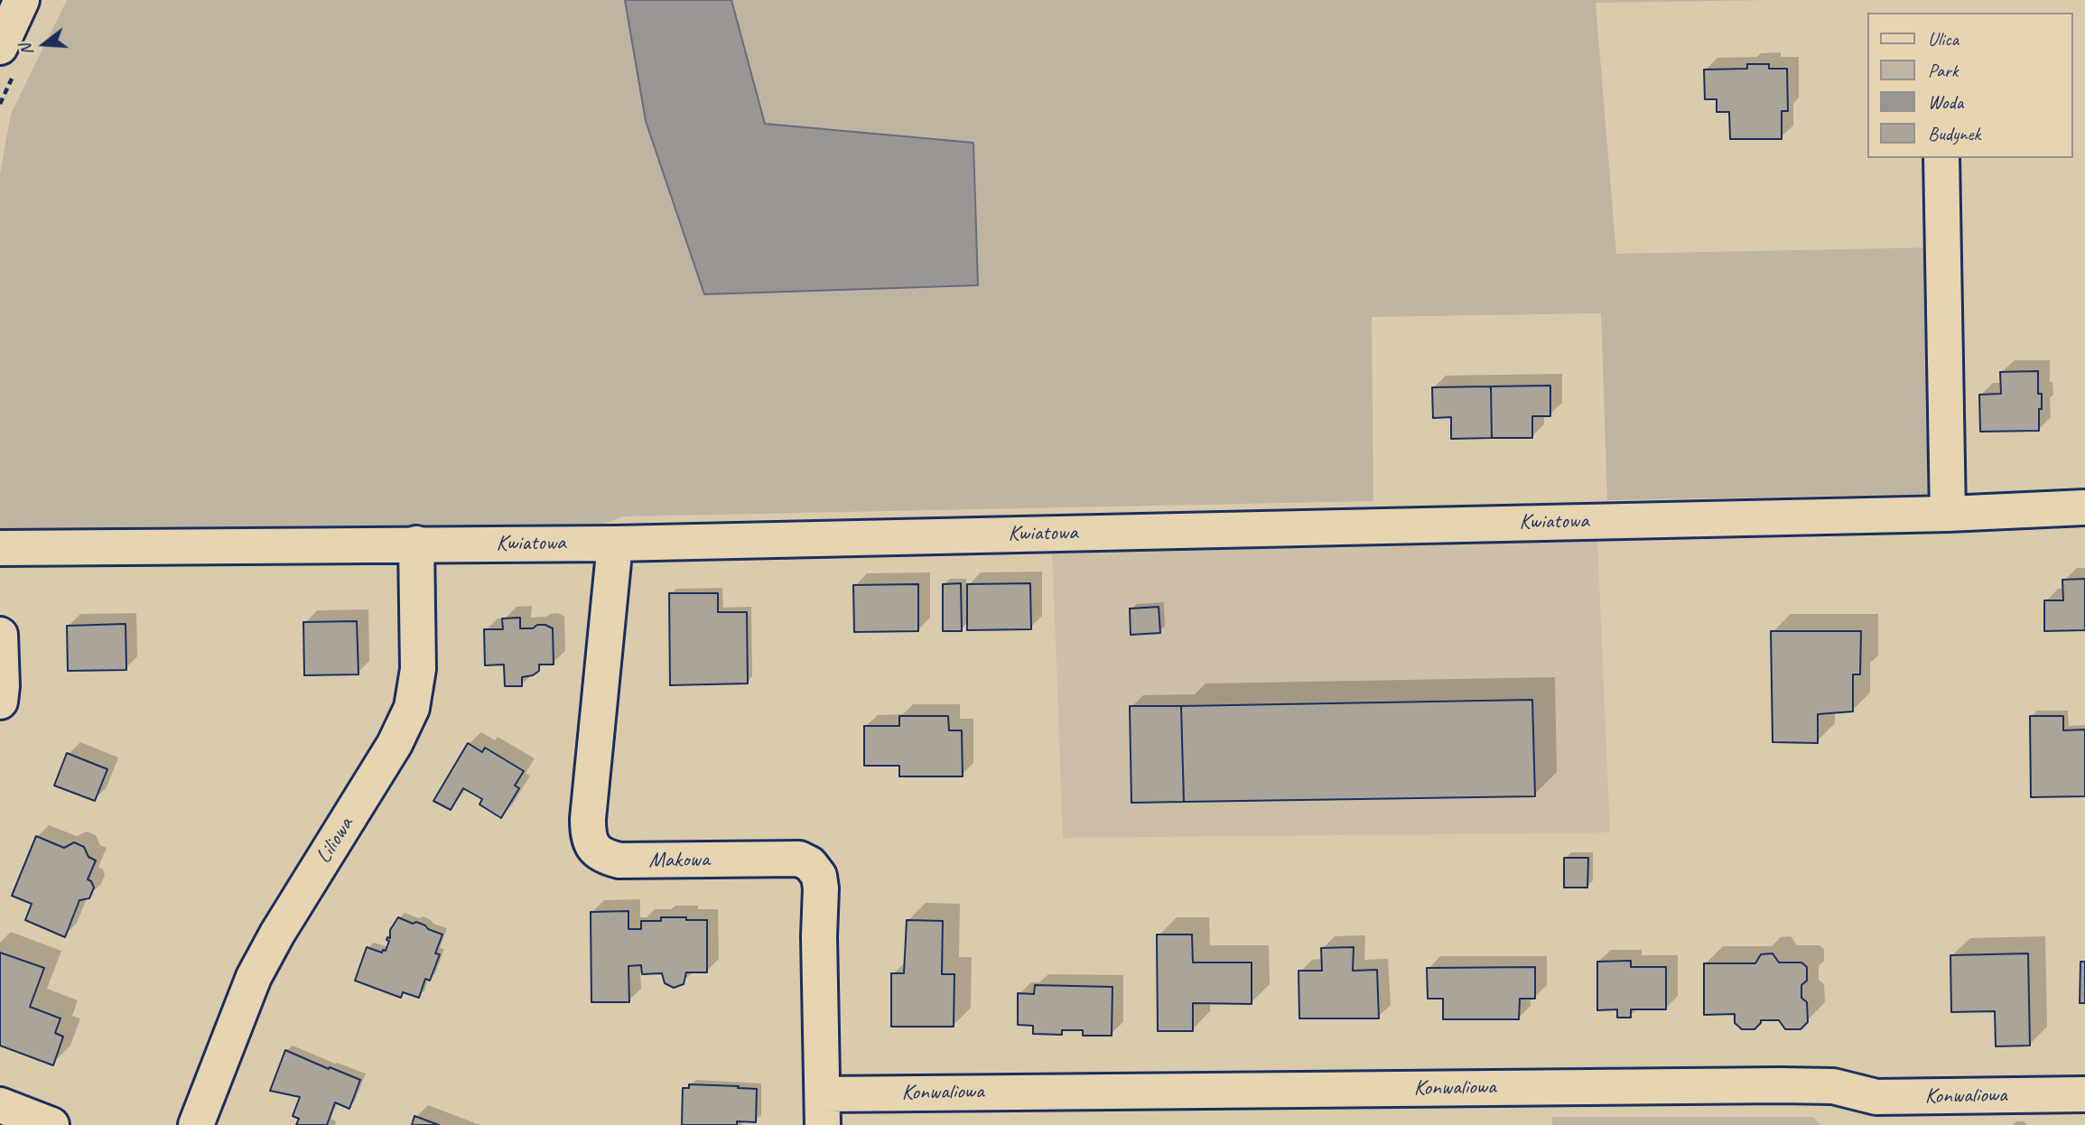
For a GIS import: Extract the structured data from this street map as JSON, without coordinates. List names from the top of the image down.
{
  "streets": {
    "street": [
      "Kwiatowa",
      "Liliowa",
      "Makowa",
      "Konwaliowa"
    ]
  },
  "crossings": [
    ["Kwiatowa", "Liliowa"],
    ["Kwiatowa", "Makowa"],
    ["Makowa", "Konwaliowa"]
  ],
  "legend": [
    "Ulica",
    "Park",
    "Woda",
    "Budynek"
  ],
  "north": "left"
}
